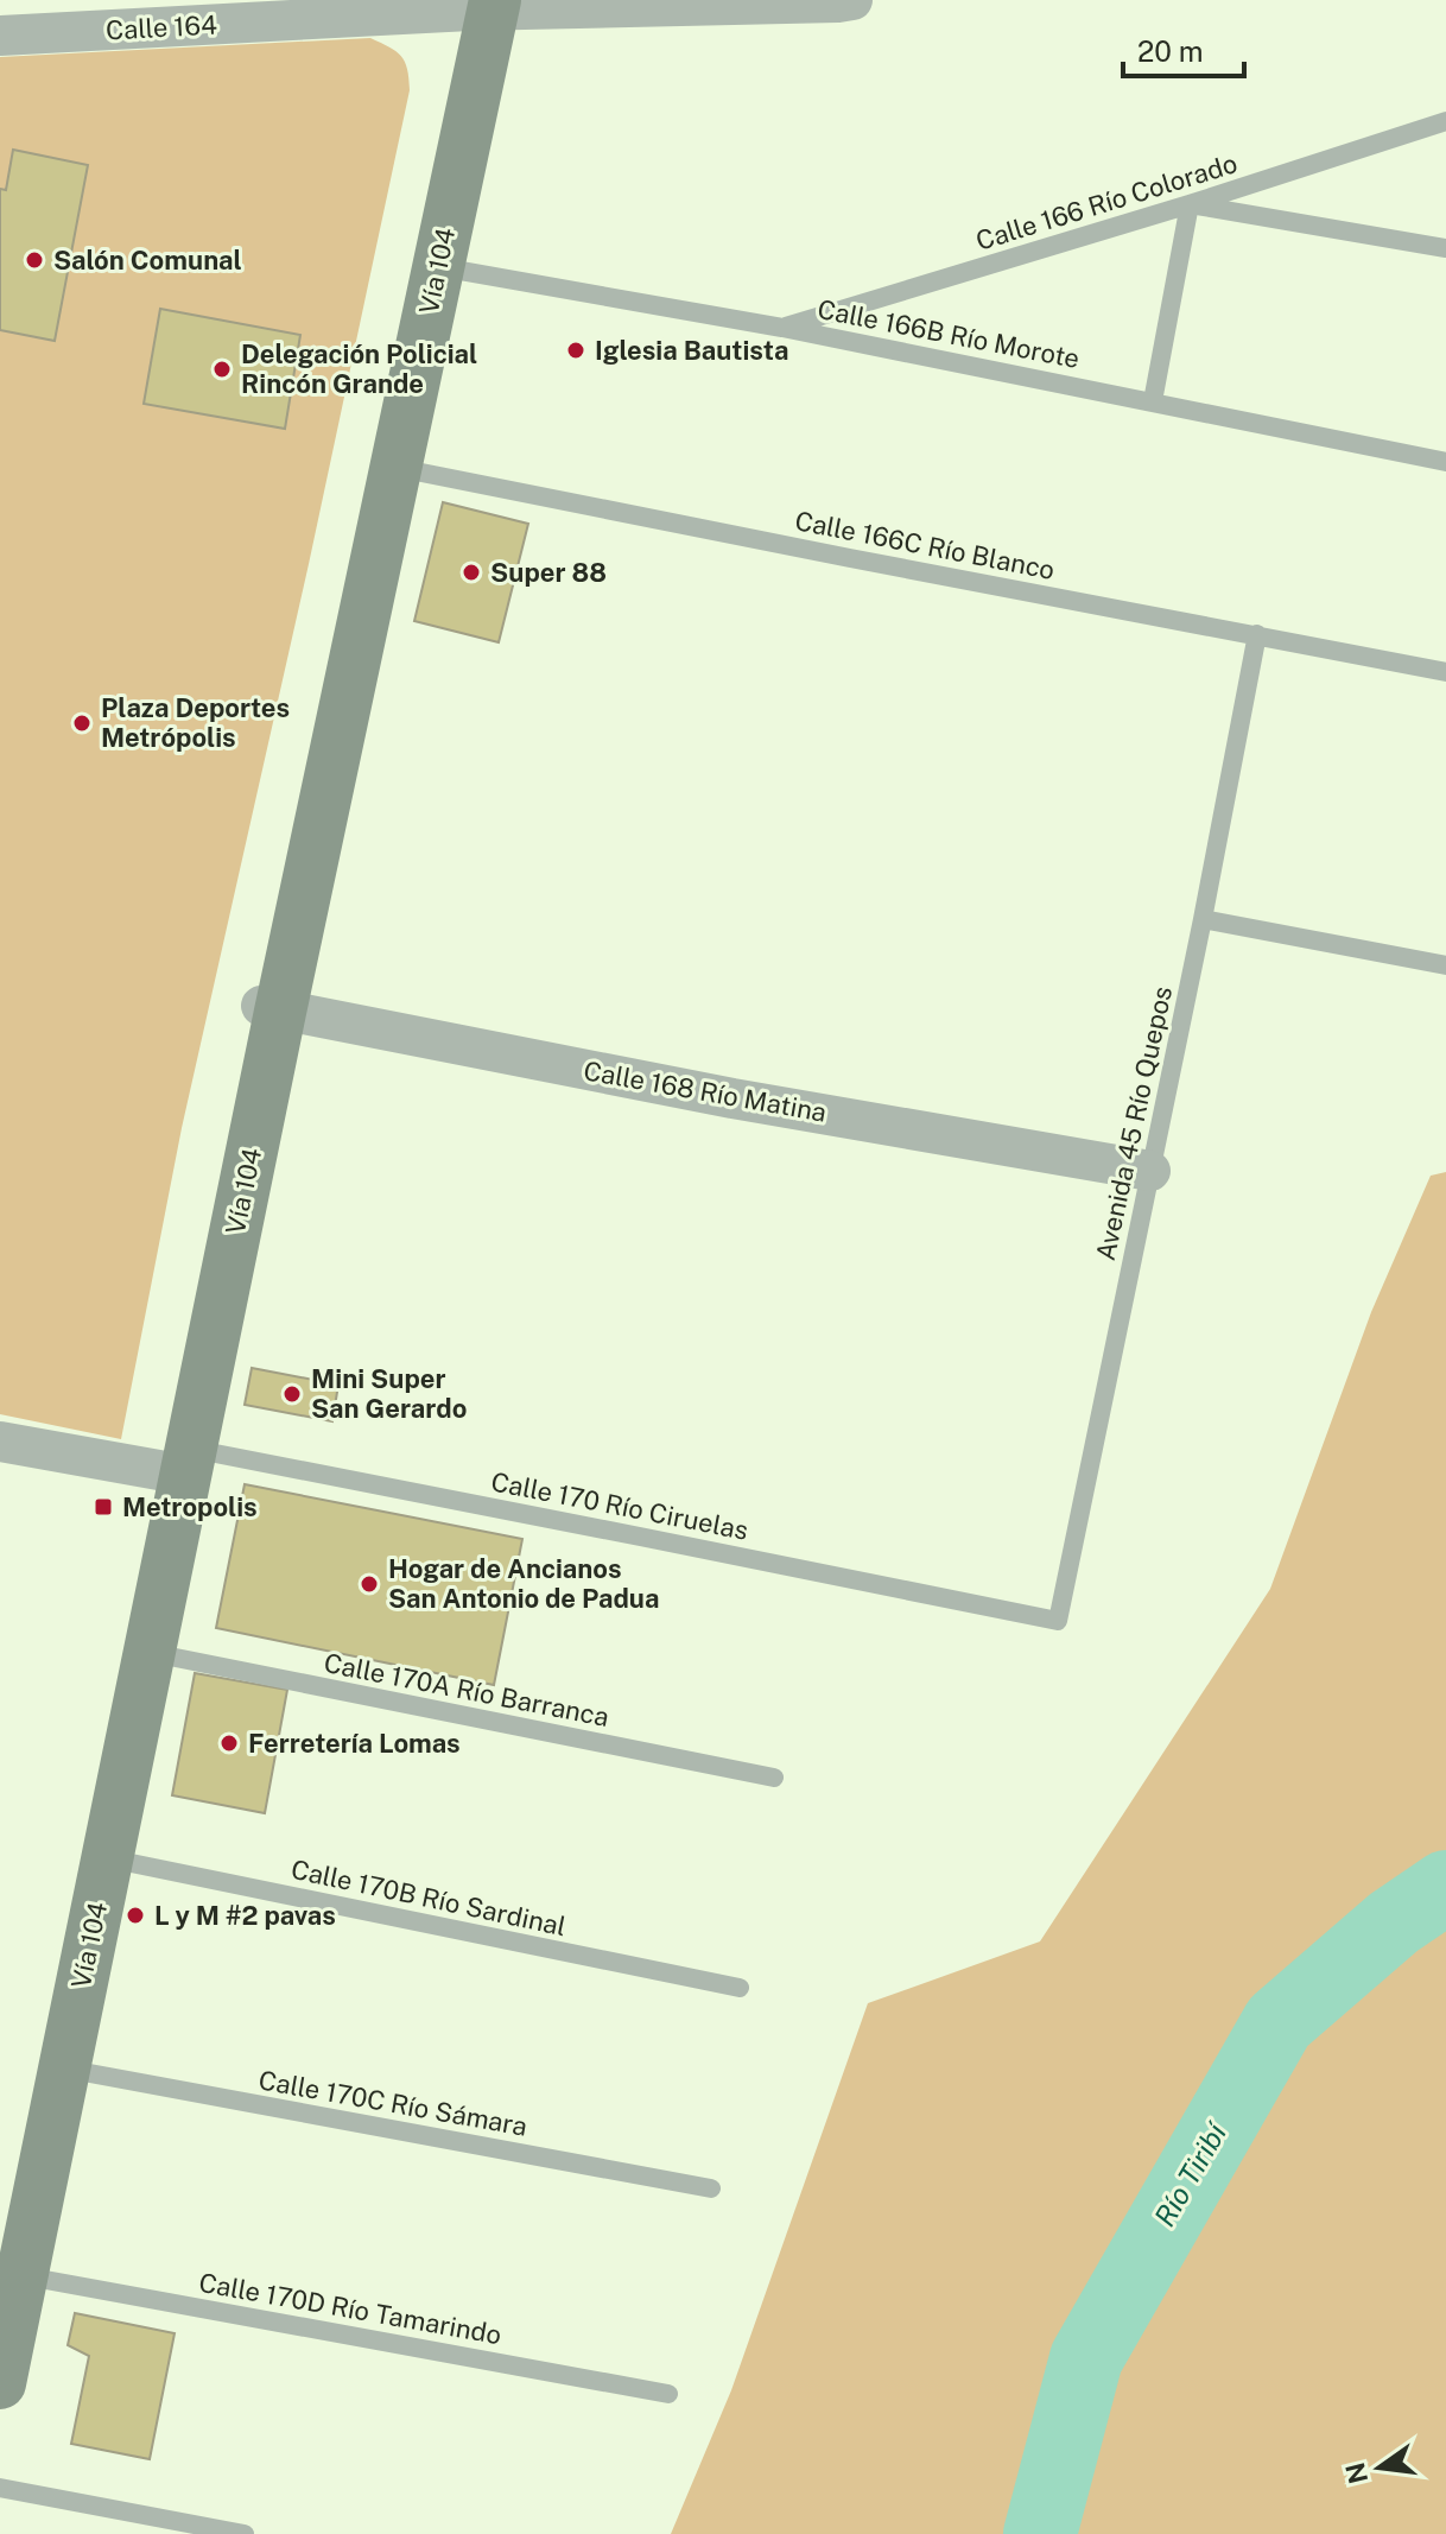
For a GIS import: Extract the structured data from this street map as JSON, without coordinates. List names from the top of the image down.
{
  "streets": {
    "main road": ["Vía 104"],
    "street": ["Calle 164", "Calle 168 Río Matina"],
    "lane": [
      "Calle 166 Río Colorado",
      "Calle 166B Río Morote",
      "Calle 166C Río Blanco",
      "Avenida 45 Río Quepos",
      "Calle 170 Río Ciruelas",
      "Calle 170A Río Barranca",
      "Calle 170B Río Sardinal",
      "Calle 170C Río Sámara",
      "Calle 170D Río Tamarindo"
    ]
  },
  "crossings": [
    ["Calle 164", "Vía 104"],
    ["Calle 166 Río Colorado", "Calle 166B Río Morote"],
    ["Vía 104", "Calle 166B Río Morote"],
    ["Vía 104", "Calle 166C Río Blanco"],
    ["Vía 104", "Calle 168 Río Matina"],
    ["Vía 104", "Calle 170 Río Ciruelas"],
    ["Vía 104", "Calle 170A Río Barranca"],
    ["Vía 104", "Calle 170B Río Sardinal"],
    ["Vía 104", "Calle 170C Río Sámara"],
    ["Vía 104", "Calle 170D Río Tamarindo"],
    ["Calle 166C Río Blanco", "Avenida 45 Río Quepos"],
    ["Calle 168 Río Matina", "Avenida 45 Río Quepos"],
    ["Avenida 45 Río Quepos", "Calle 170 Río Ciruelas"]
  ],
  "water": ["Río Tiribí"],
  "places": {
    "other": [
      "Salón Comunal",
      "Iglesia Bautista",
      "Delegación Policial Rincón Grande",
      "Super 88",
      "Plaza Deportes Metrópolis",
      "Mini Super San Gerardo",
      "Hogar de Ancianos San Antonio de Padua",
      "Ferretería Lomas",
      "L y M #2 pavas"
    ],
    "transit": ["Metropolis"]
  },
  "scale_bar": "20 m",
  "north": "left"
}
